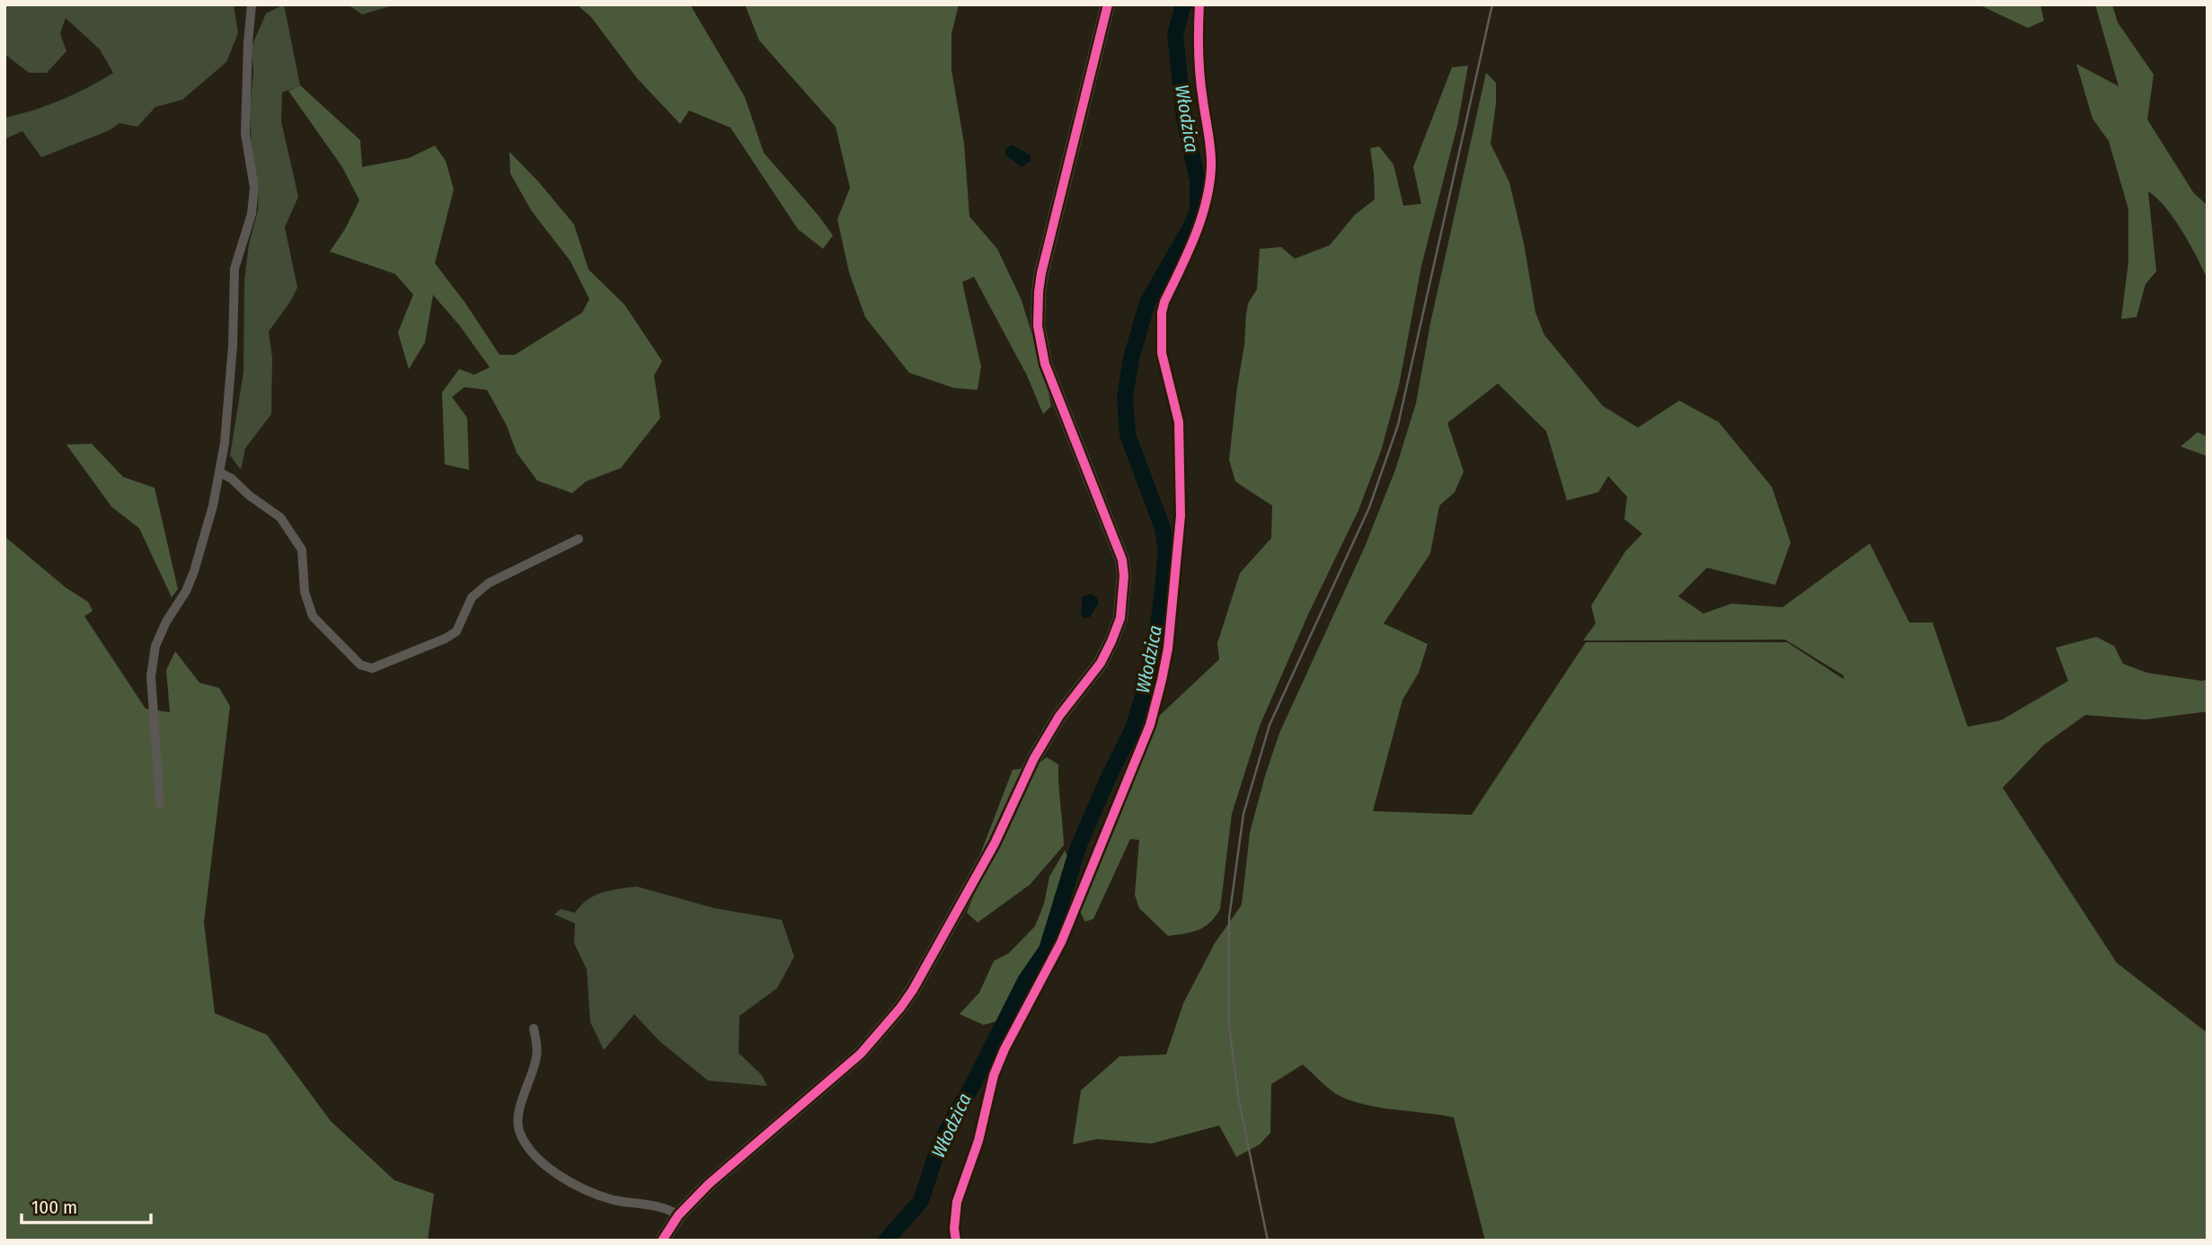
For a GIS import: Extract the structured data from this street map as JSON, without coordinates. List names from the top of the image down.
{
  "water": ["Włodzica"],
  "scale_bar": "100 m"
}
